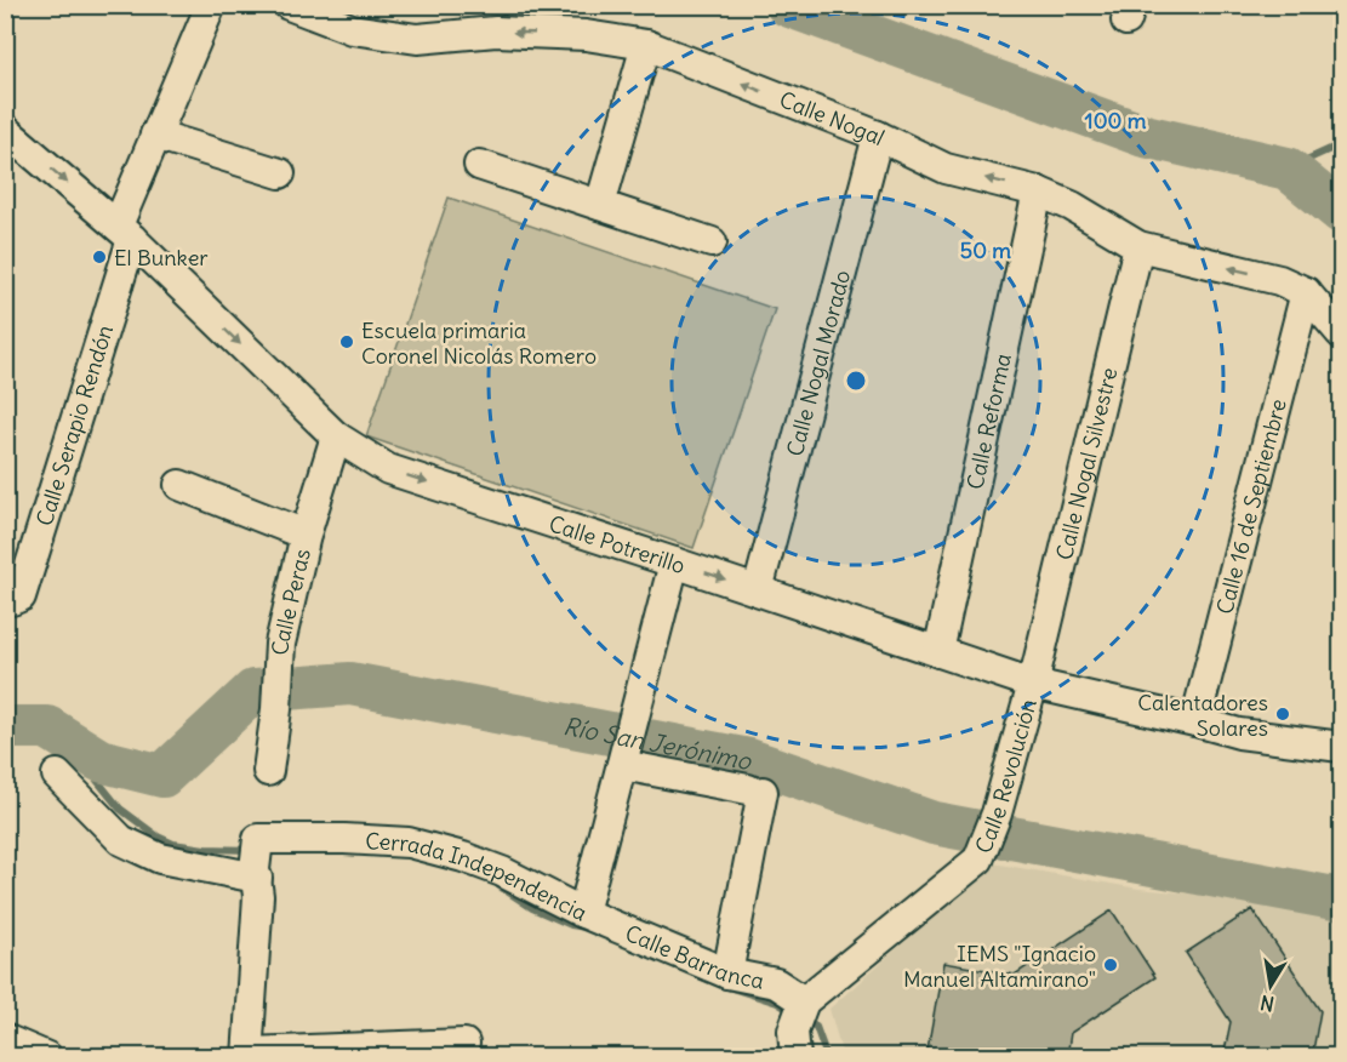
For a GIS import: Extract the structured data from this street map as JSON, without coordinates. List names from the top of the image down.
{
  "streets": {
    "street": [
      "Calle Nogal",
      "Calle Nogal Morado",
      "Calle Reforma",
      "Calle Serapio Rendón",
      "Calle Nogal Silvestre",
      "Calle 16 de Septiembre",
      "Calle Potrerillo",
      "Calle Peras",
      "Calle Revolución",
      "Cerrada Independencia",
      "Calle Barranca"
    ]
  },
  "crossings": [
    ["Calle Nogal", "Calle Nogal Morado"],
    ["Calle Nogal", "Calle Reforma"],
    ["Calle Nogal", "Calle Nogal Silvestre"],
    ["Calle Nogal", "Calle 16 de Septiembre"],
    ["Calle Nogal Morado", "Calle Potrerillo"],
    ["Calle Reforma", "Calle Potrerillo"],
    ["Calle Serapio Rendón", "Calle Potrerillo"],
    ["Calle Nogal Silvestre", "Calle Potrerillo"],
    ["Calle Nogal Silvestre", "Calle Revolución"],
    ["Calle 16 de Septiembre", "Calle Potrerillo"],
    ["Calle Potrerillo", "Calle Peras"],
    ["Calle Potrerillo", "Calle Revolución"],
    ["Calle Potrerillo", "Cerrada Independencia"],
    ["Calle Revolución", "Calle Barranca"],
    ["Cerrada Independencia", "Calle Barranca"]
  ],
  "one_way": ["Calle Potrerillo"],
  "water": ["Río San Jerónimo"],
  "places": [
    "El Bunker",
    "Escuela primaria Coronel Nicolás Romero",
    "Calentadores Solares",
    "IEMS \"Ignacio Manuel Altamirano\""
  ],
  "north": "bottom",
  "rings": ["100 m", "50 m"]
}
